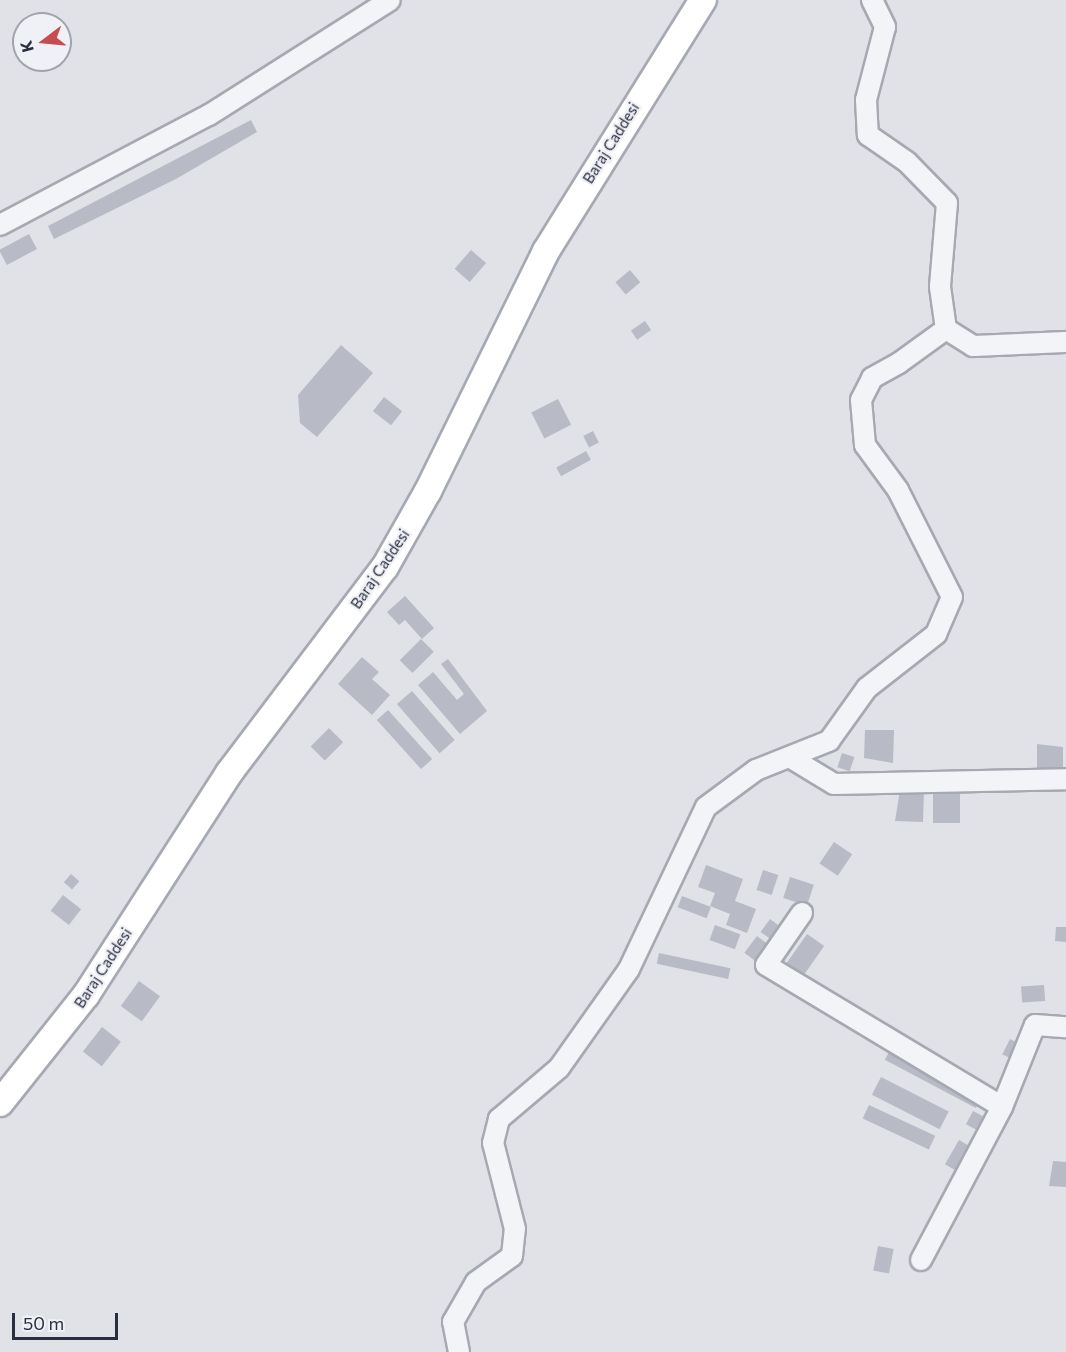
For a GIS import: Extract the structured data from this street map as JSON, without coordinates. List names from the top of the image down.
{
  "streets": {
    "main road": ["Baraj Caddesi"]
  },
  "scale_bar": "50 m",
  "north": "left"
}
